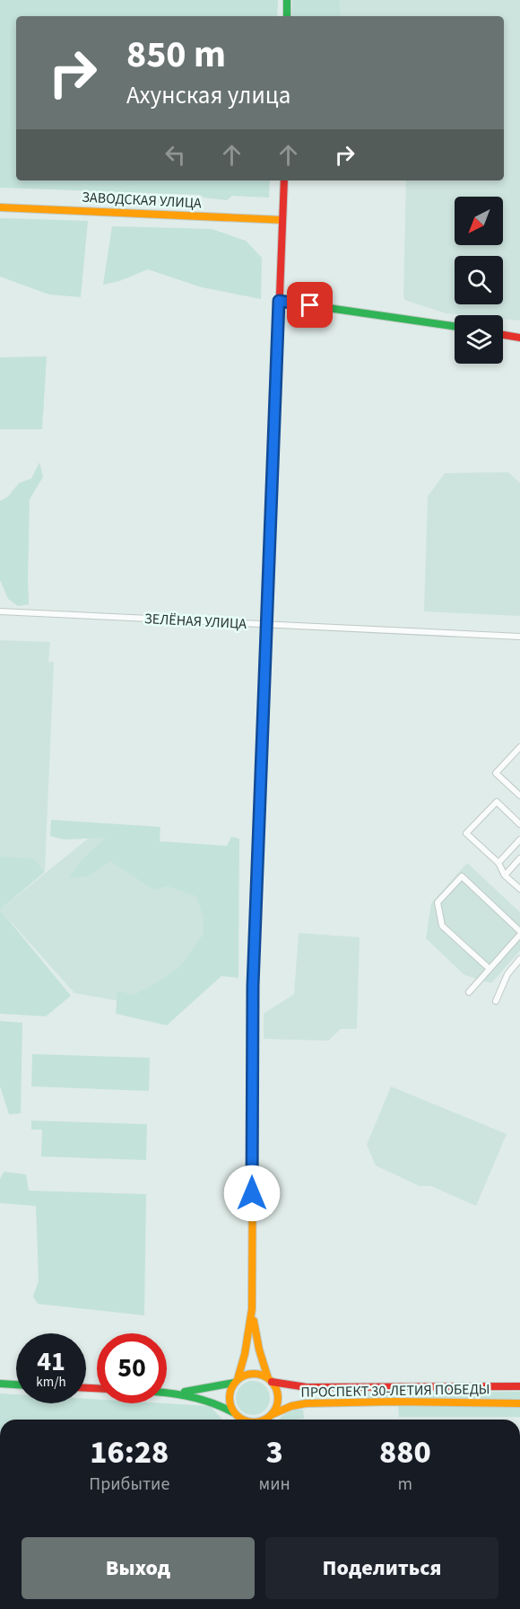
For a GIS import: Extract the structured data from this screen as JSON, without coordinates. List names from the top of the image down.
{
  "streets": {
    "main road": ["ЗАВОДСКАЯ УЛИЦА", "ПРОСПЕКТ 30-ЛЕТИЯ ПОБЕДЫ"],
    "street": ["ЗЕЛЁНАЯ УЛИЦА"]
  },
  "north": "bottom left",
  "page": {
    "turn": ["850 m", "Ахунская улица"],
    "speed": "41 km/h",
    "limit": "50",
    "eta": [
      "16:28",
      "Прибытие",
      "3",
      "мин",
      "880",
      "m"
    ],
    "buttons": ["Выход", "Поделиться"]
  }
}
